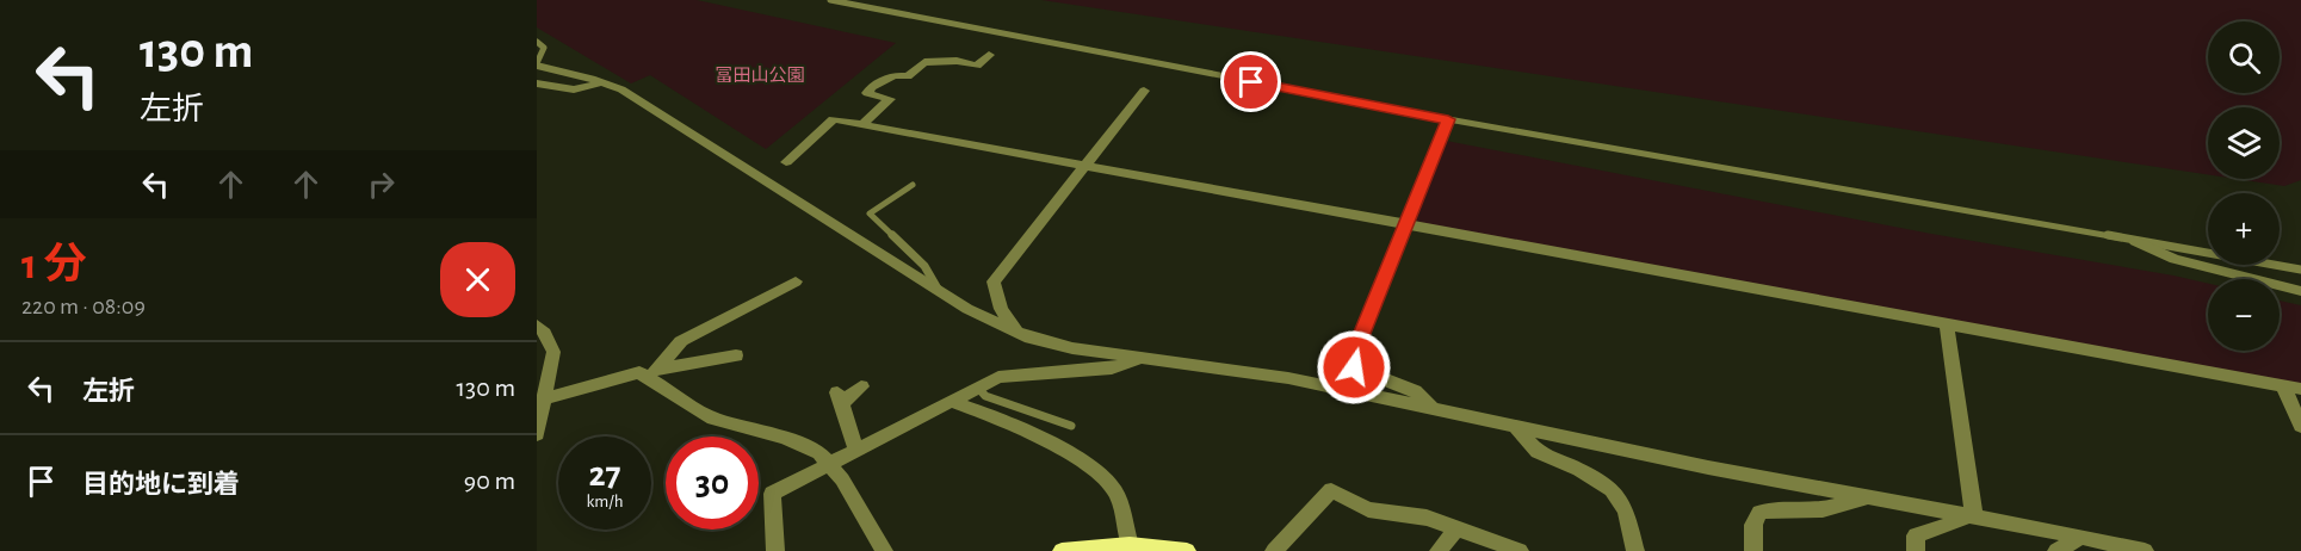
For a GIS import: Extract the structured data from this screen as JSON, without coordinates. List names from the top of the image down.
{
  "parks": ["冨田山公園"],
  "page": {
    "turn": ["130 m", "左折"],
    "map_buttons": ["+", "−"],
    "heading": ["1 分", "220 m · 08:09"],
    "list": [
      {
        "name": "左折",
        "value": "130 m"
      },
      {
        "name": "目的地に到着",
        "value": "90 m"
      }
    ],
    "speed": "27 km/h",
    "limit": "30"
  }
}
